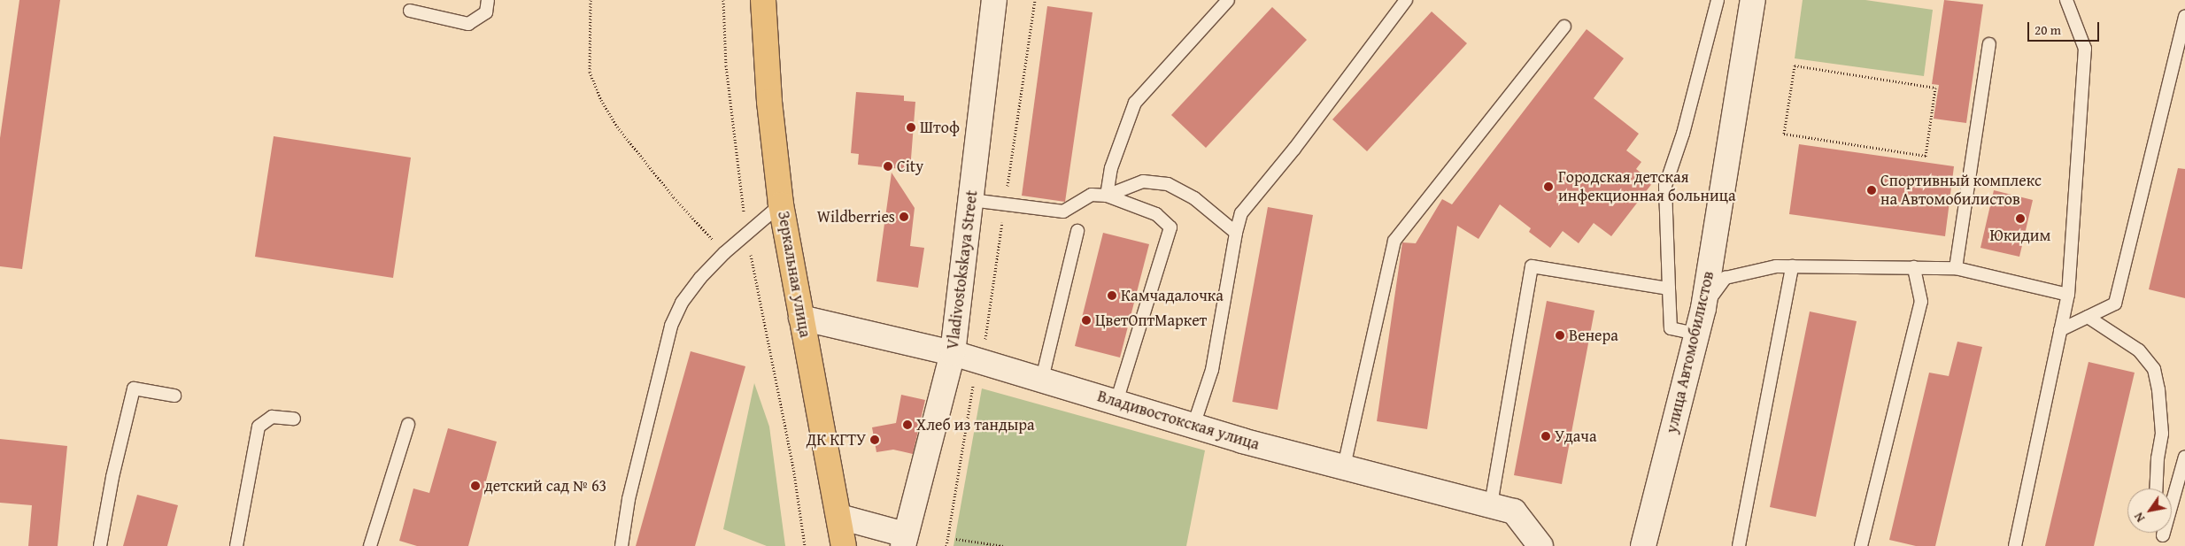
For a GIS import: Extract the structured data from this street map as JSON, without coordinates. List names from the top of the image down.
{
  "streets": {
    "main road": ["Зеркальная улица"],
    "street": ["Vladivostokskaya Street", "улица Автомобилистов", "Владивостокская улица"]
  },
  "crossings": [
    ["Vladivostokskaya Street", "Владивостокская улица"],
    ["Зеркальная улица", "Владивостокская улица"]
  ],
  "places": [
    "Штоф",
    "City",
    "Городская детская инфекционная больница",
    "Спортивный комплекс на Автомобилистов",
    "Wildberries",
    "Юкидим",
    "Камчадалочка",
    "ЦветОптМаркет",
    "Венера",
    "Хлеб из тандыра",
    "Удача",
    "ДК КГТУ",
    "детский сад № 63"
  ],
  "scale_bar": "20 m",
  "north": "bottom left"
}
